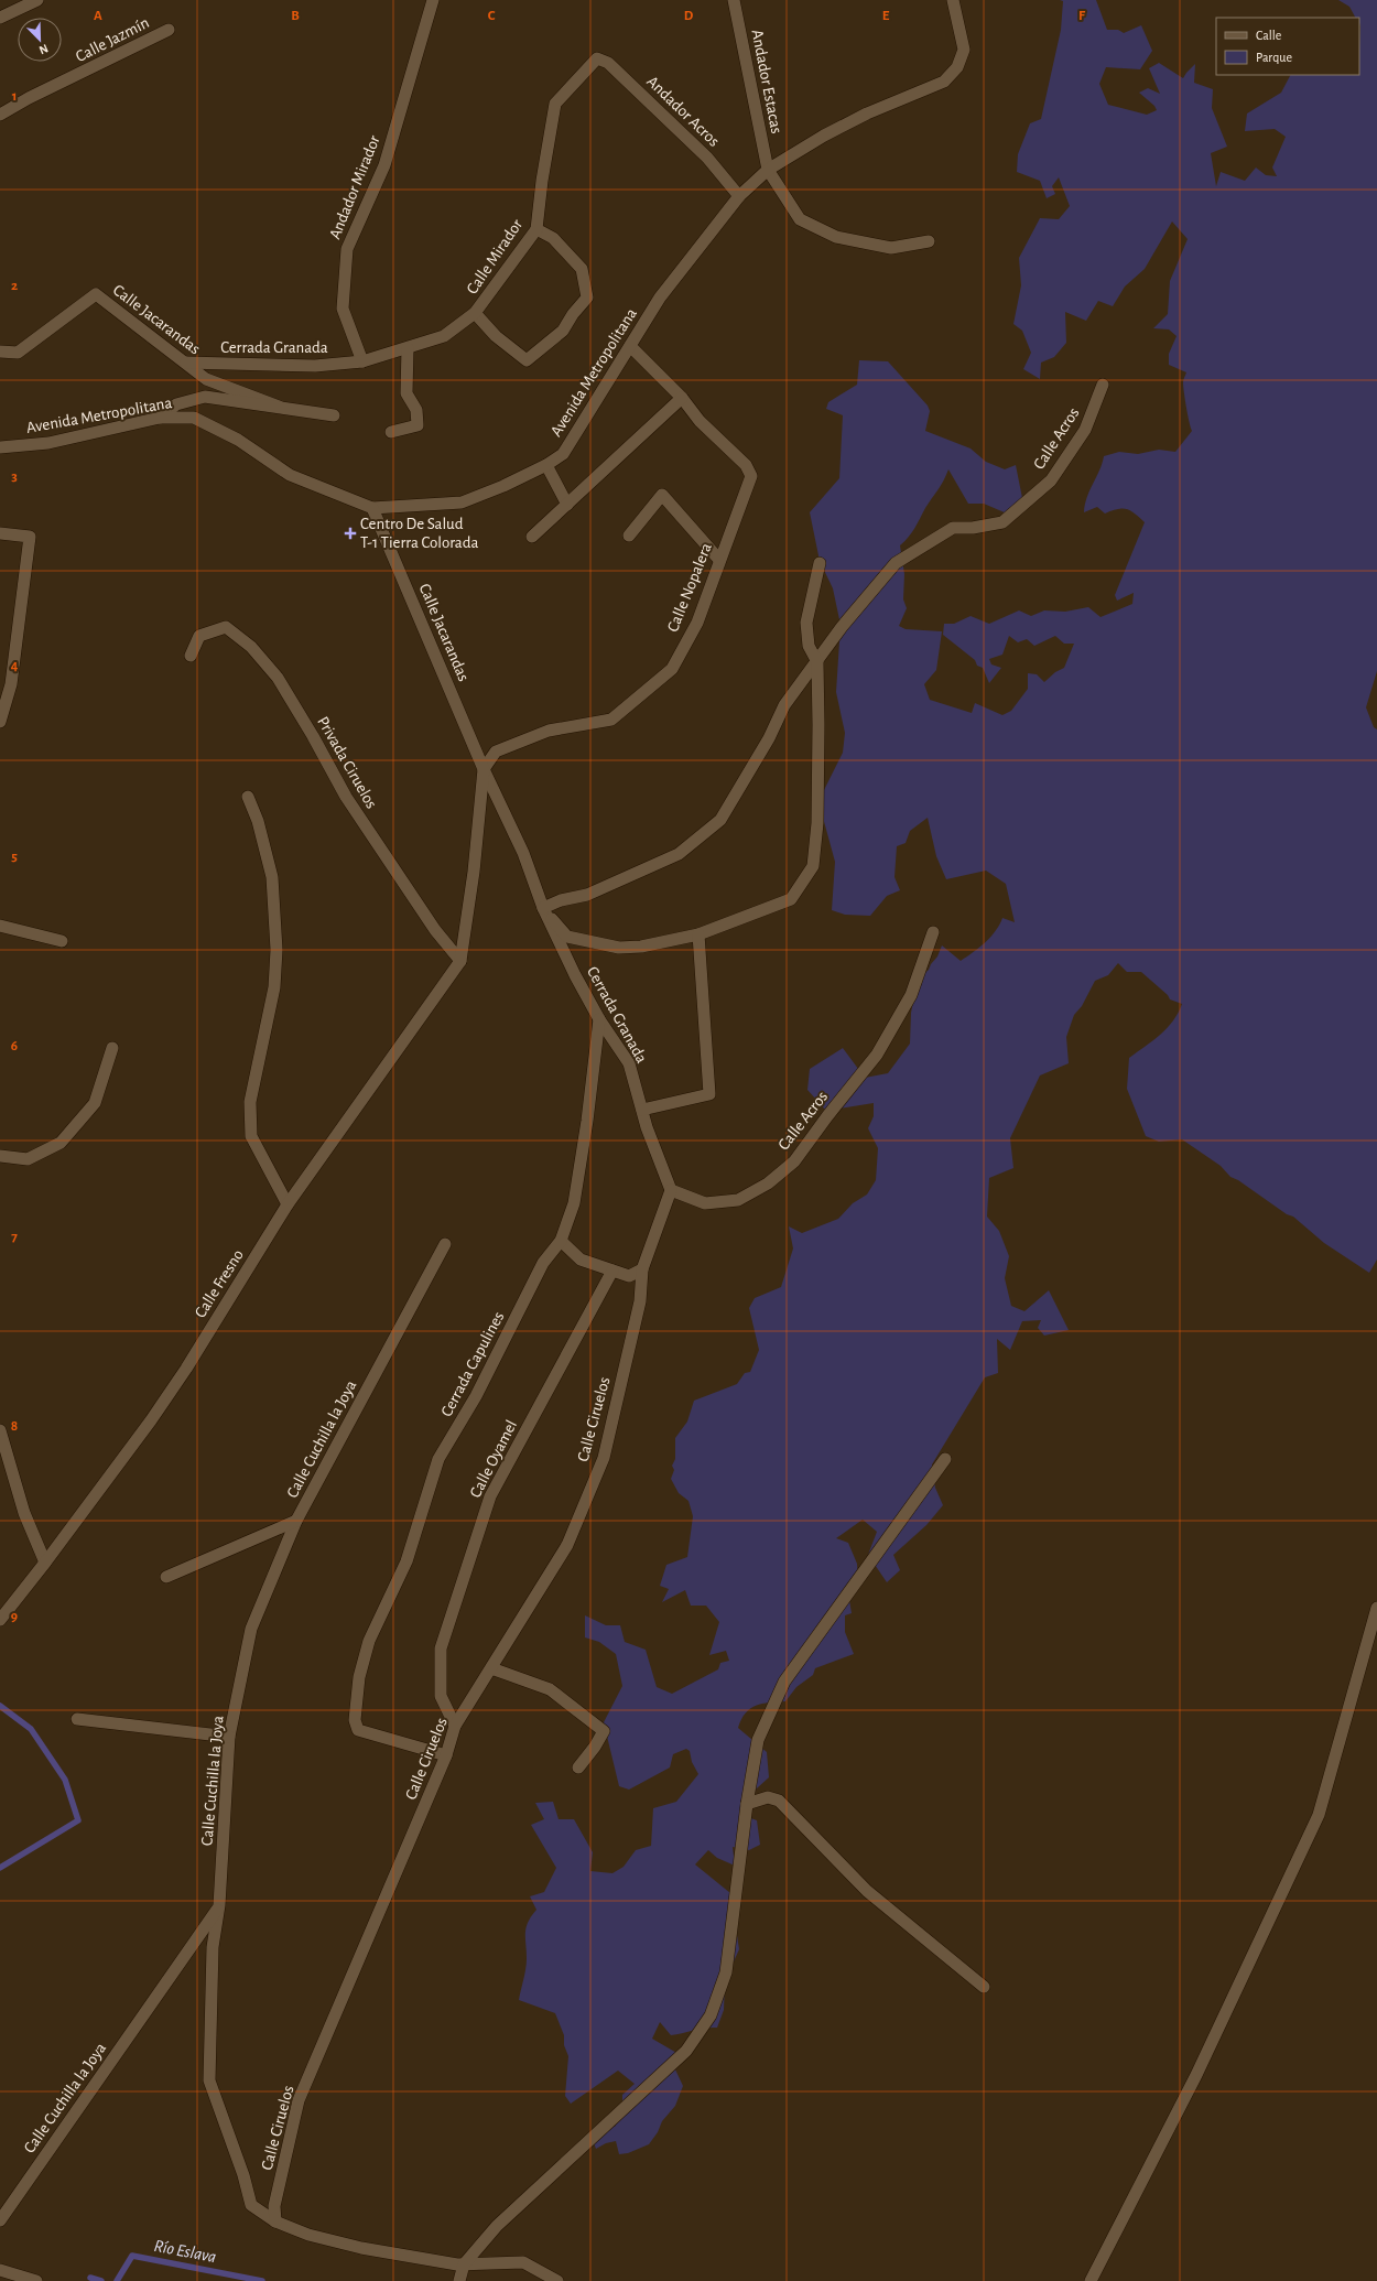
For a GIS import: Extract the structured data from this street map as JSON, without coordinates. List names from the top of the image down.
{
  "streets": {
    "street": [
      "Calle Jazmín",
      "Andador Estacas",
      "Andador Acros",
      "Andador Mirador",
      "Calle Mirador",
      "Calle Jacarandas",
      "Cerrada Granada",
      "Avenida Metropolitana",
      "Calle Acros",
      "Calle Nopalera",
      "Privada Ciruelos",
      "Calle Fresno",
      "Cerrada Capulines",
      "Calle Ciruelos",
      "Calle Cuchilla la Joya",
      "Calle Oyamel"
    ]
  },
  "crossings": [
    ["Andador Estacas", "Avenida Metropolitana"],
    ["Andador Acros", "Calle Mirador"],
    ["Andador Acros", "Avenida Metropolitana"],
    ["Andador Mirador", "Calle Mirador"],
    ["Andador Mirador", "Cerrada Granada"],
    ["Calle Mirador", "Cerrada Granada"],
    ["Calle Jacarandas", "Cerrada Granada"],
    ["Calle Jacarandas", "Avenida Metropolitana"],
    ["Calle Jacarandas", "Calle Nopalera"],
    ["Calle Jacarandas", "Privada Ciruelos"],
    ["Calle Jacarandas", "Calle Fresno"],
    ["Cerrada Granada", "Calle Acros"],
    ["Cerrada Granada", "Cerrada Capulines"],
    ["Avenida Metropolitana", "Calle Nopalera"],
    ["Privada Ciruelos", "Calle Fresno"],
    ["Cerrada Capulines", "Calle Ciruelos"],
    ["Calle Ciruelos", "Calle Cuchilla la Joya"],
    ["Calle Ciruelos", "Calle Oyamel"]
  ],
  "water": ["Río Eslava"],
  "places": {
    "health": ["Centro De Salud T-1 Tierra Colorada"]
  },
  "legend": ["Calle", "Parque"],
  "north": "bottom right",
  "grid": {
    "columns": [
      "A",
      "B",
      "C",
      "D",
      "E",
      "F"
    ],
    "rows": [
      "1",
      "2",
      "3",
      "4",
      "5",
      "6",
      "7",
      "8",
      "9"
    ]
  }
}
